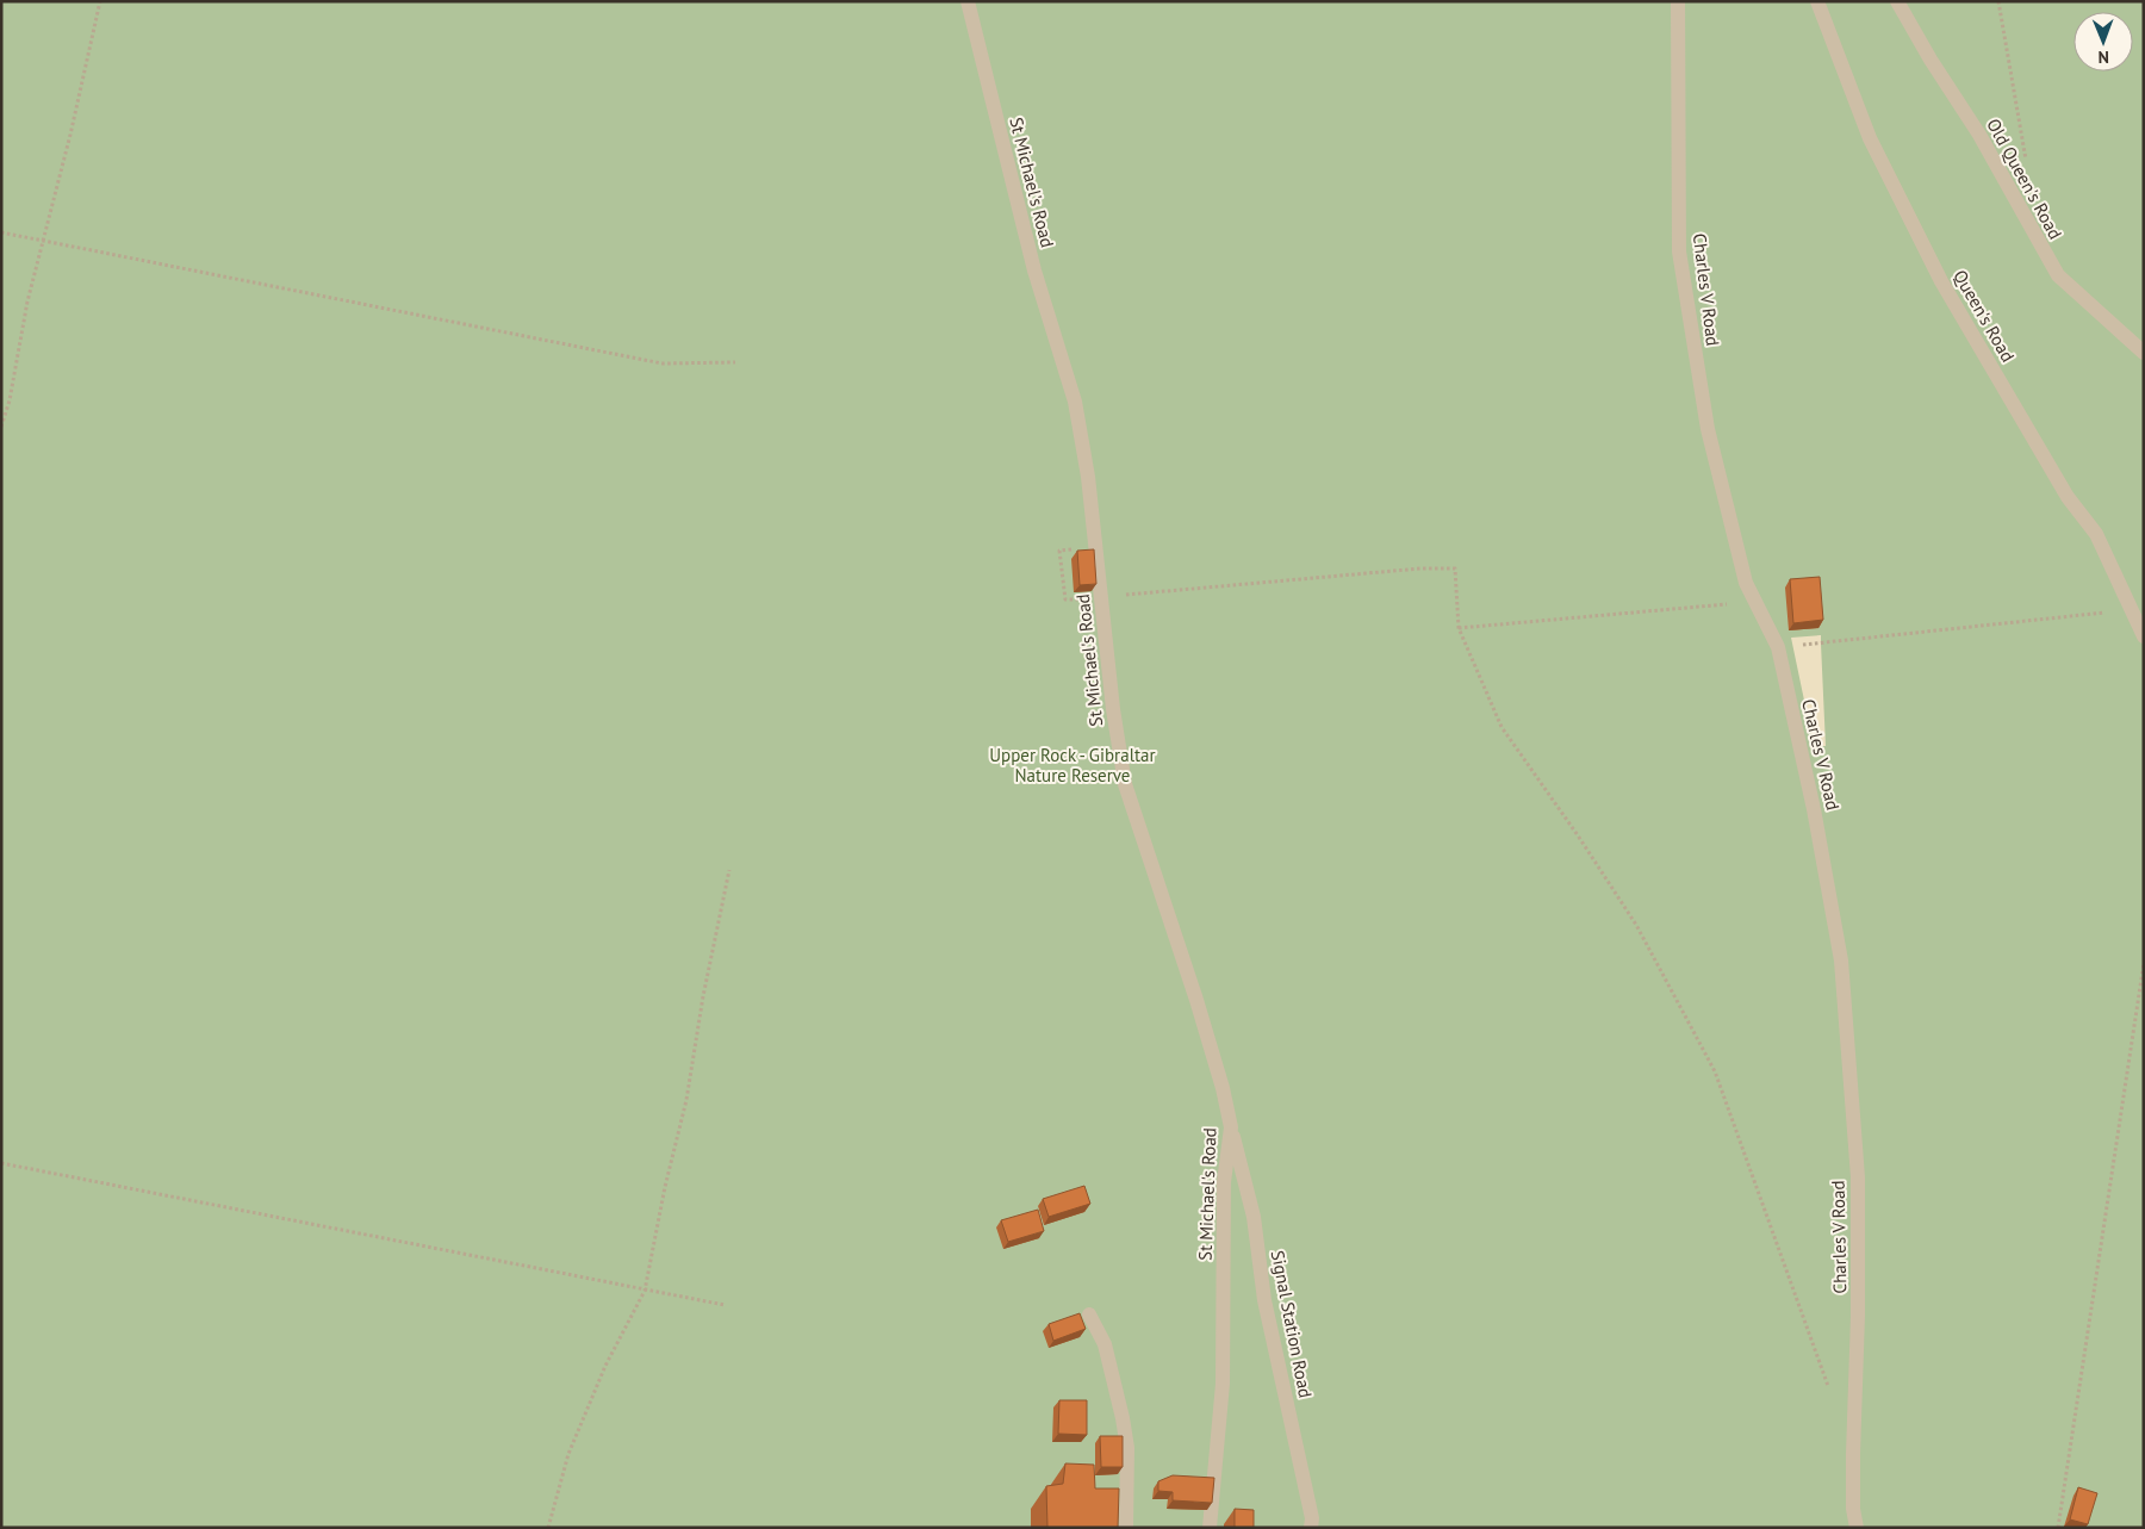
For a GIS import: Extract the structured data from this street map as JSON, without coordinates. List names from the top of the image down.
{
  "streets": {
    "street": [
      "Old Queen's Road",
      "St Michael's Road",
      "Charles V Road",
      "Queen's Road",
      "Signal Station Road"
    ]
  },
  "crossings": [
    ["St Michael's Road", "Signal Station Road"]
  ],
  "parks": ["Upper Rock - Gibraltar Nature Reserve"],
  "north": "bottom"
}
